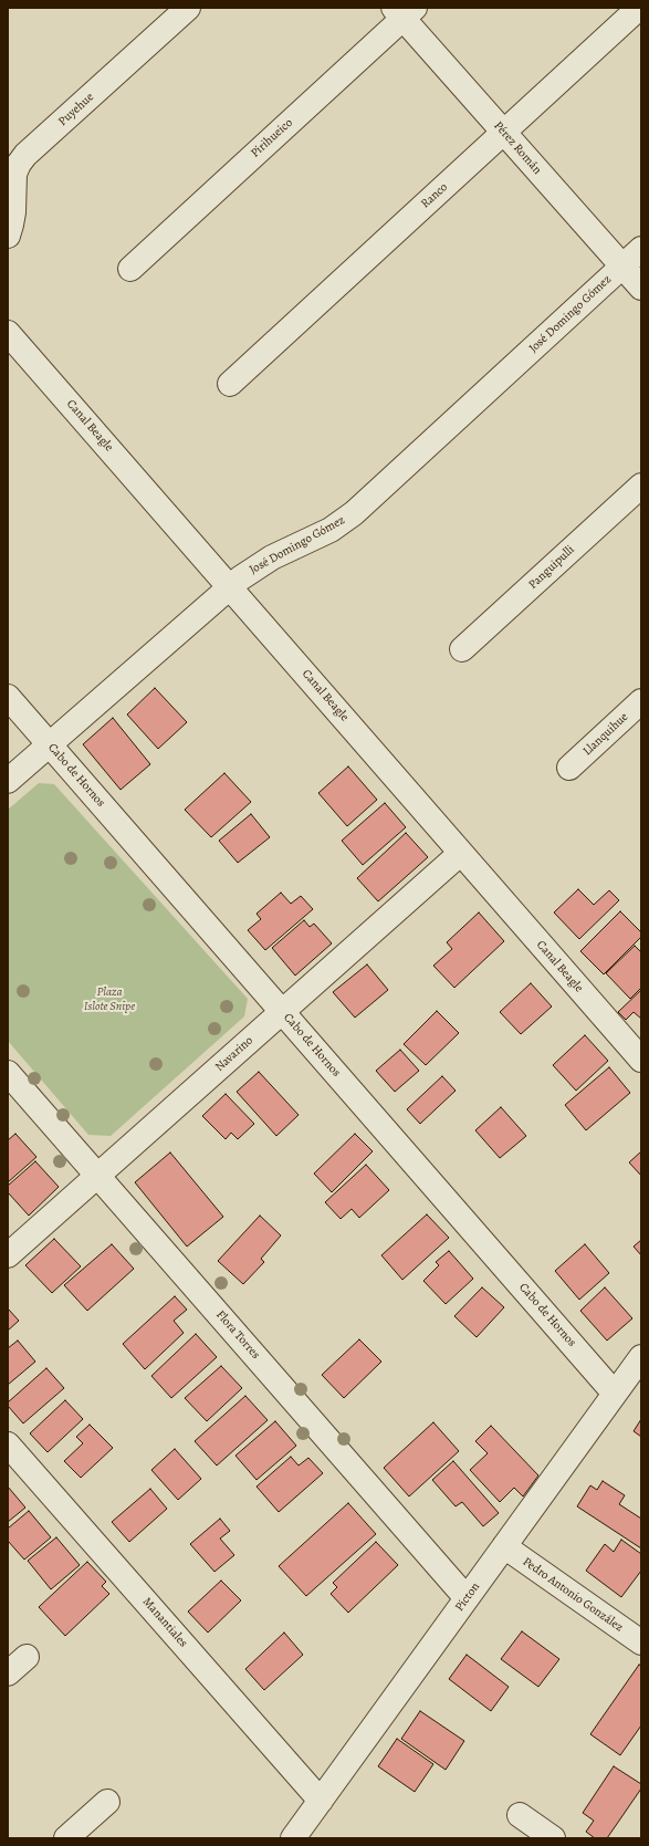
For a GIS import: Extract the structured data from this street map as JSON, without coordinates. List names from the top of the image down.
{
  "streets": {
    "street": [
      "Puyehue",
      "Pirihueico",
      "Pérez Román",
      "Ranco",
      "José Domingo Gómez",
      "Canal Beagle",
      "Panguipulli",
      "Llanquihue",
      "Cabo de Hornos",
      "Navarino",
      "Flora Torres",
      "Pedro Antonio González",
      "Picton",
      "Manantiales"
    ]
  },
  "crossings": [
    ["Pirihueico", "Pérez Román"],
    ["Pérez Román", "Ranco"],
    ["Pérez Román", "José Domingo Gómez"],
    ["José Domingo Gómez", "Canal Beagle"],
    ["José Domingo Gómez", "Cabo de Hornos"],
    ["Canal Beagle", "Navarino"],
    ["Cabo de Hornos", "Navarino"],
    ["Cabo de Hornos", "Picton"],
    ["Navarino", "Flora Torres"],
    ["Flora Torres", "Picton"],
    ["Pedro Antonio González", "Picton"],
    ["Picton", "Manantiales"]
  ],
  "parks": ["Plaza Islote Snipe"]
}
